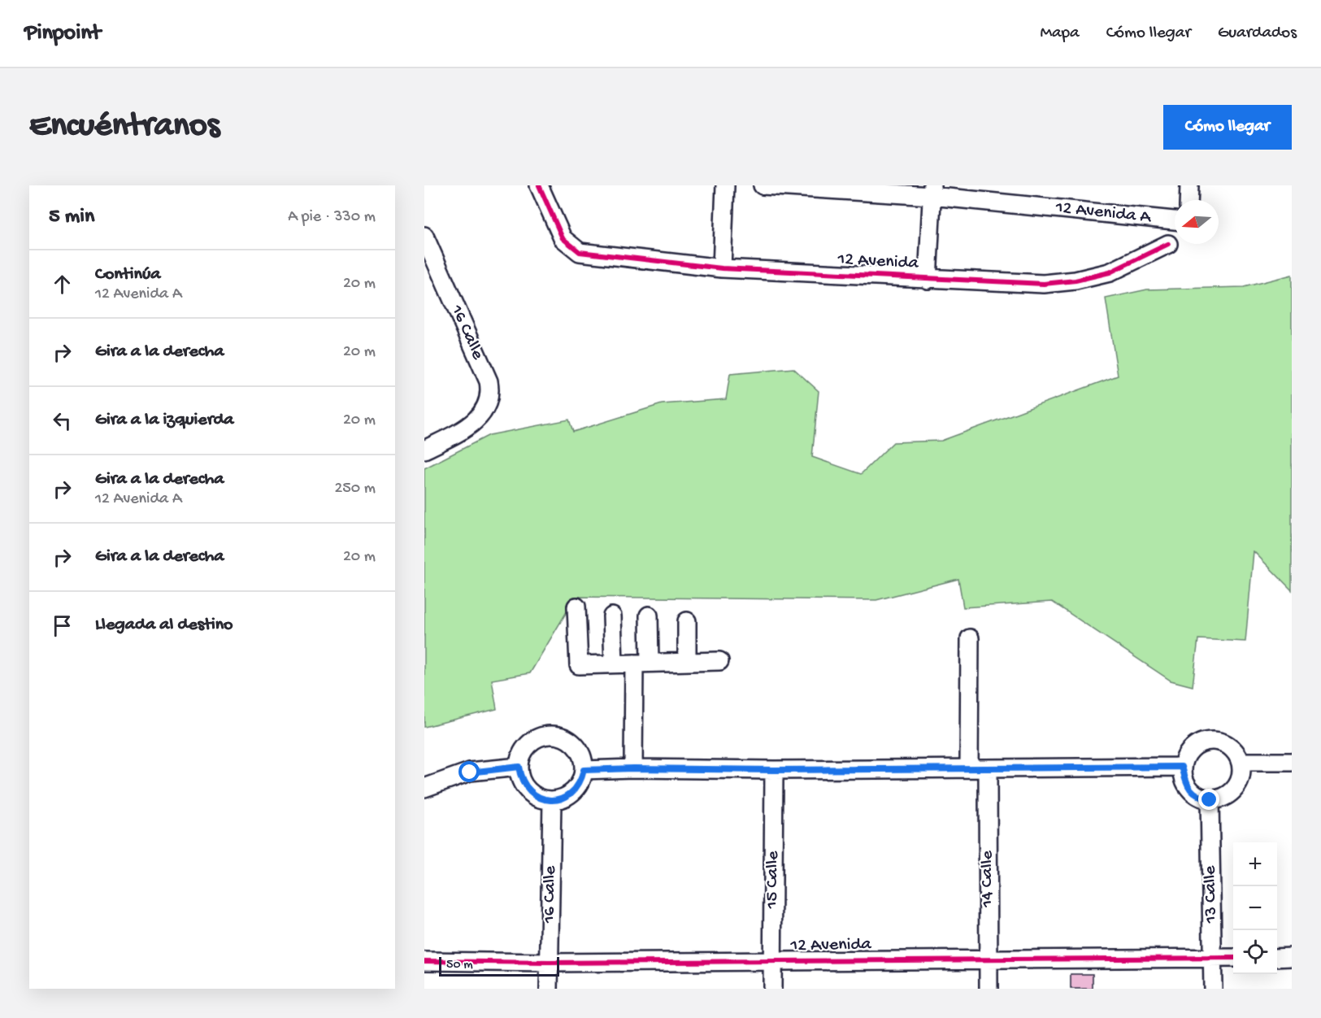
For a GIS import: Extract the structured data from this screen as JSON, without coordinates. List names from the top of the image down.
{
  "streets": {
    "street": [
      "12 Avenida A",
      "12 Avenida",
      "16 Calle",
      "14 Calle",
      "15 Calle",
      "13 Calle"
    ]
  },
  "crossings": [
    ["12 Avenida", "16 Calle"],
    ["12 Avenida", "14 Calle"],
    ["12 Avenida", "15 Calle"],
    ["12 Avenida", "13 Calle"]
  ],
  "scale_bar": "50 m",
  "north": "left",
  "page": {
    "header": "Pinpoint",
    "nav": ["Mapa", "Cómo llegar", "Guardados"],
    "buttons": "Cómo llegar",
    "title": "Encuéntranos",
    "heading": ["5 min", "A pie · 330 m"],
    "list": [
      ["Continúa", "12 Avenida A", "20 m"],
      ["Gira a la derecha", "20 m"],
      ["Gira a la izquierda", "20 m"],
      ["Gira a la derecha", "12 Avenida A", "250 m"],
      ["Gira a la derecha", "20 m"],
      "Llegada al destino"
    ],
    "map_buttons": ["+", "−"],
    "scale": "50 m"
  }
}
